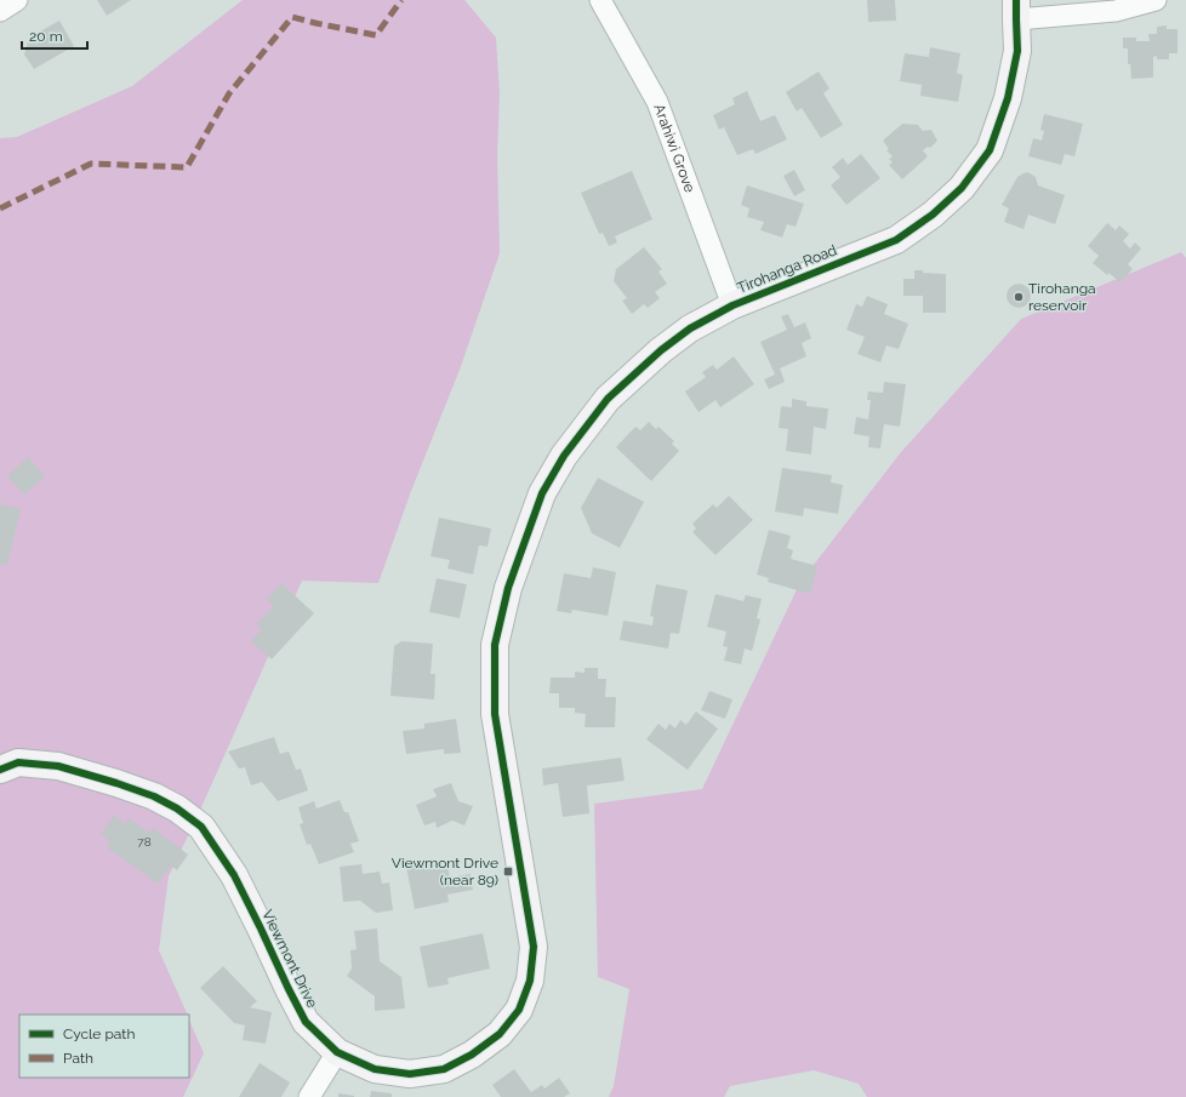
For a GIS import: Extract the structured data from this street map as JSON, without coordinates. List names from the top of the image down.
{
  "streets": {
    "street": ["Arahiwi Grove", "Tirohanga Road", "Viewmont Drive"]
  },
  "crossings": [
    ["Arahiwi Grove", "Tirohanga Road"],
    ["Tirohanga Road", "Viewmont Drive"]
  ],
  "places": {
    "other": ["Tirohanga reservoir"],
    "transit": ["Viewmont Drive (near 89)"]
  },
  "house_numbers": ["78"],
  "legend": ["Cycle path", "Path"],
  "scale_bar": "20 m"
}
